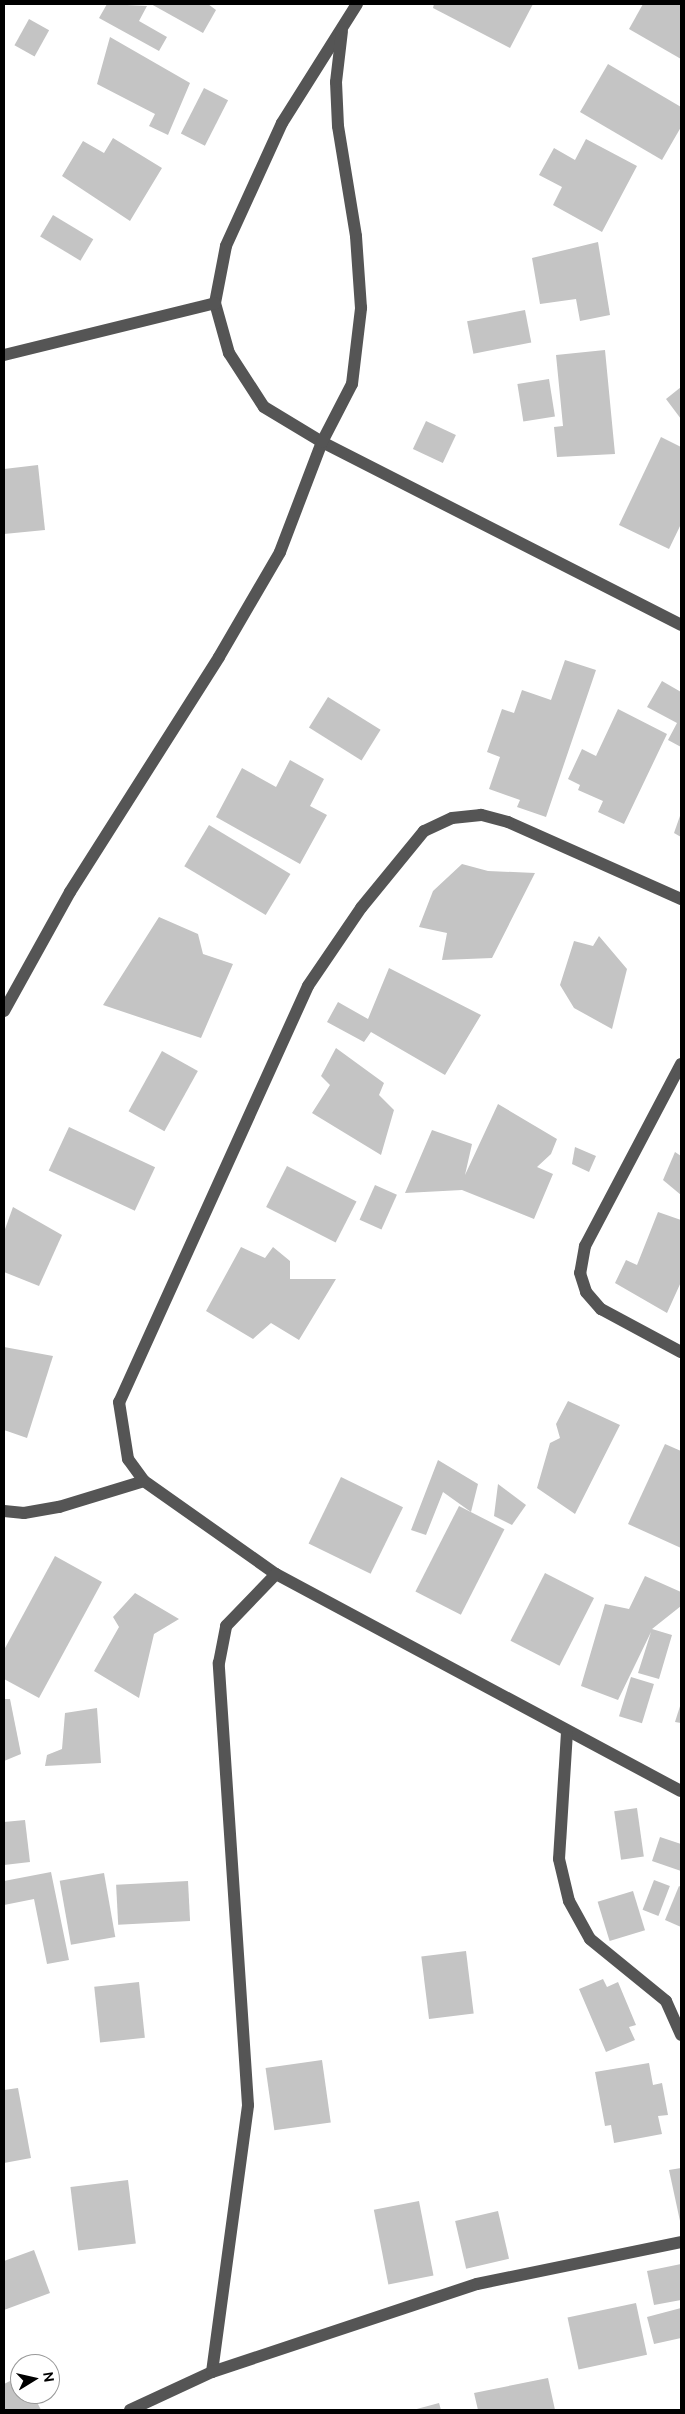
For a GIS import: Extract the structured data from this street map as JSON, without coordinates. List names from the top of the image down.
{
  "north": "right"
}
